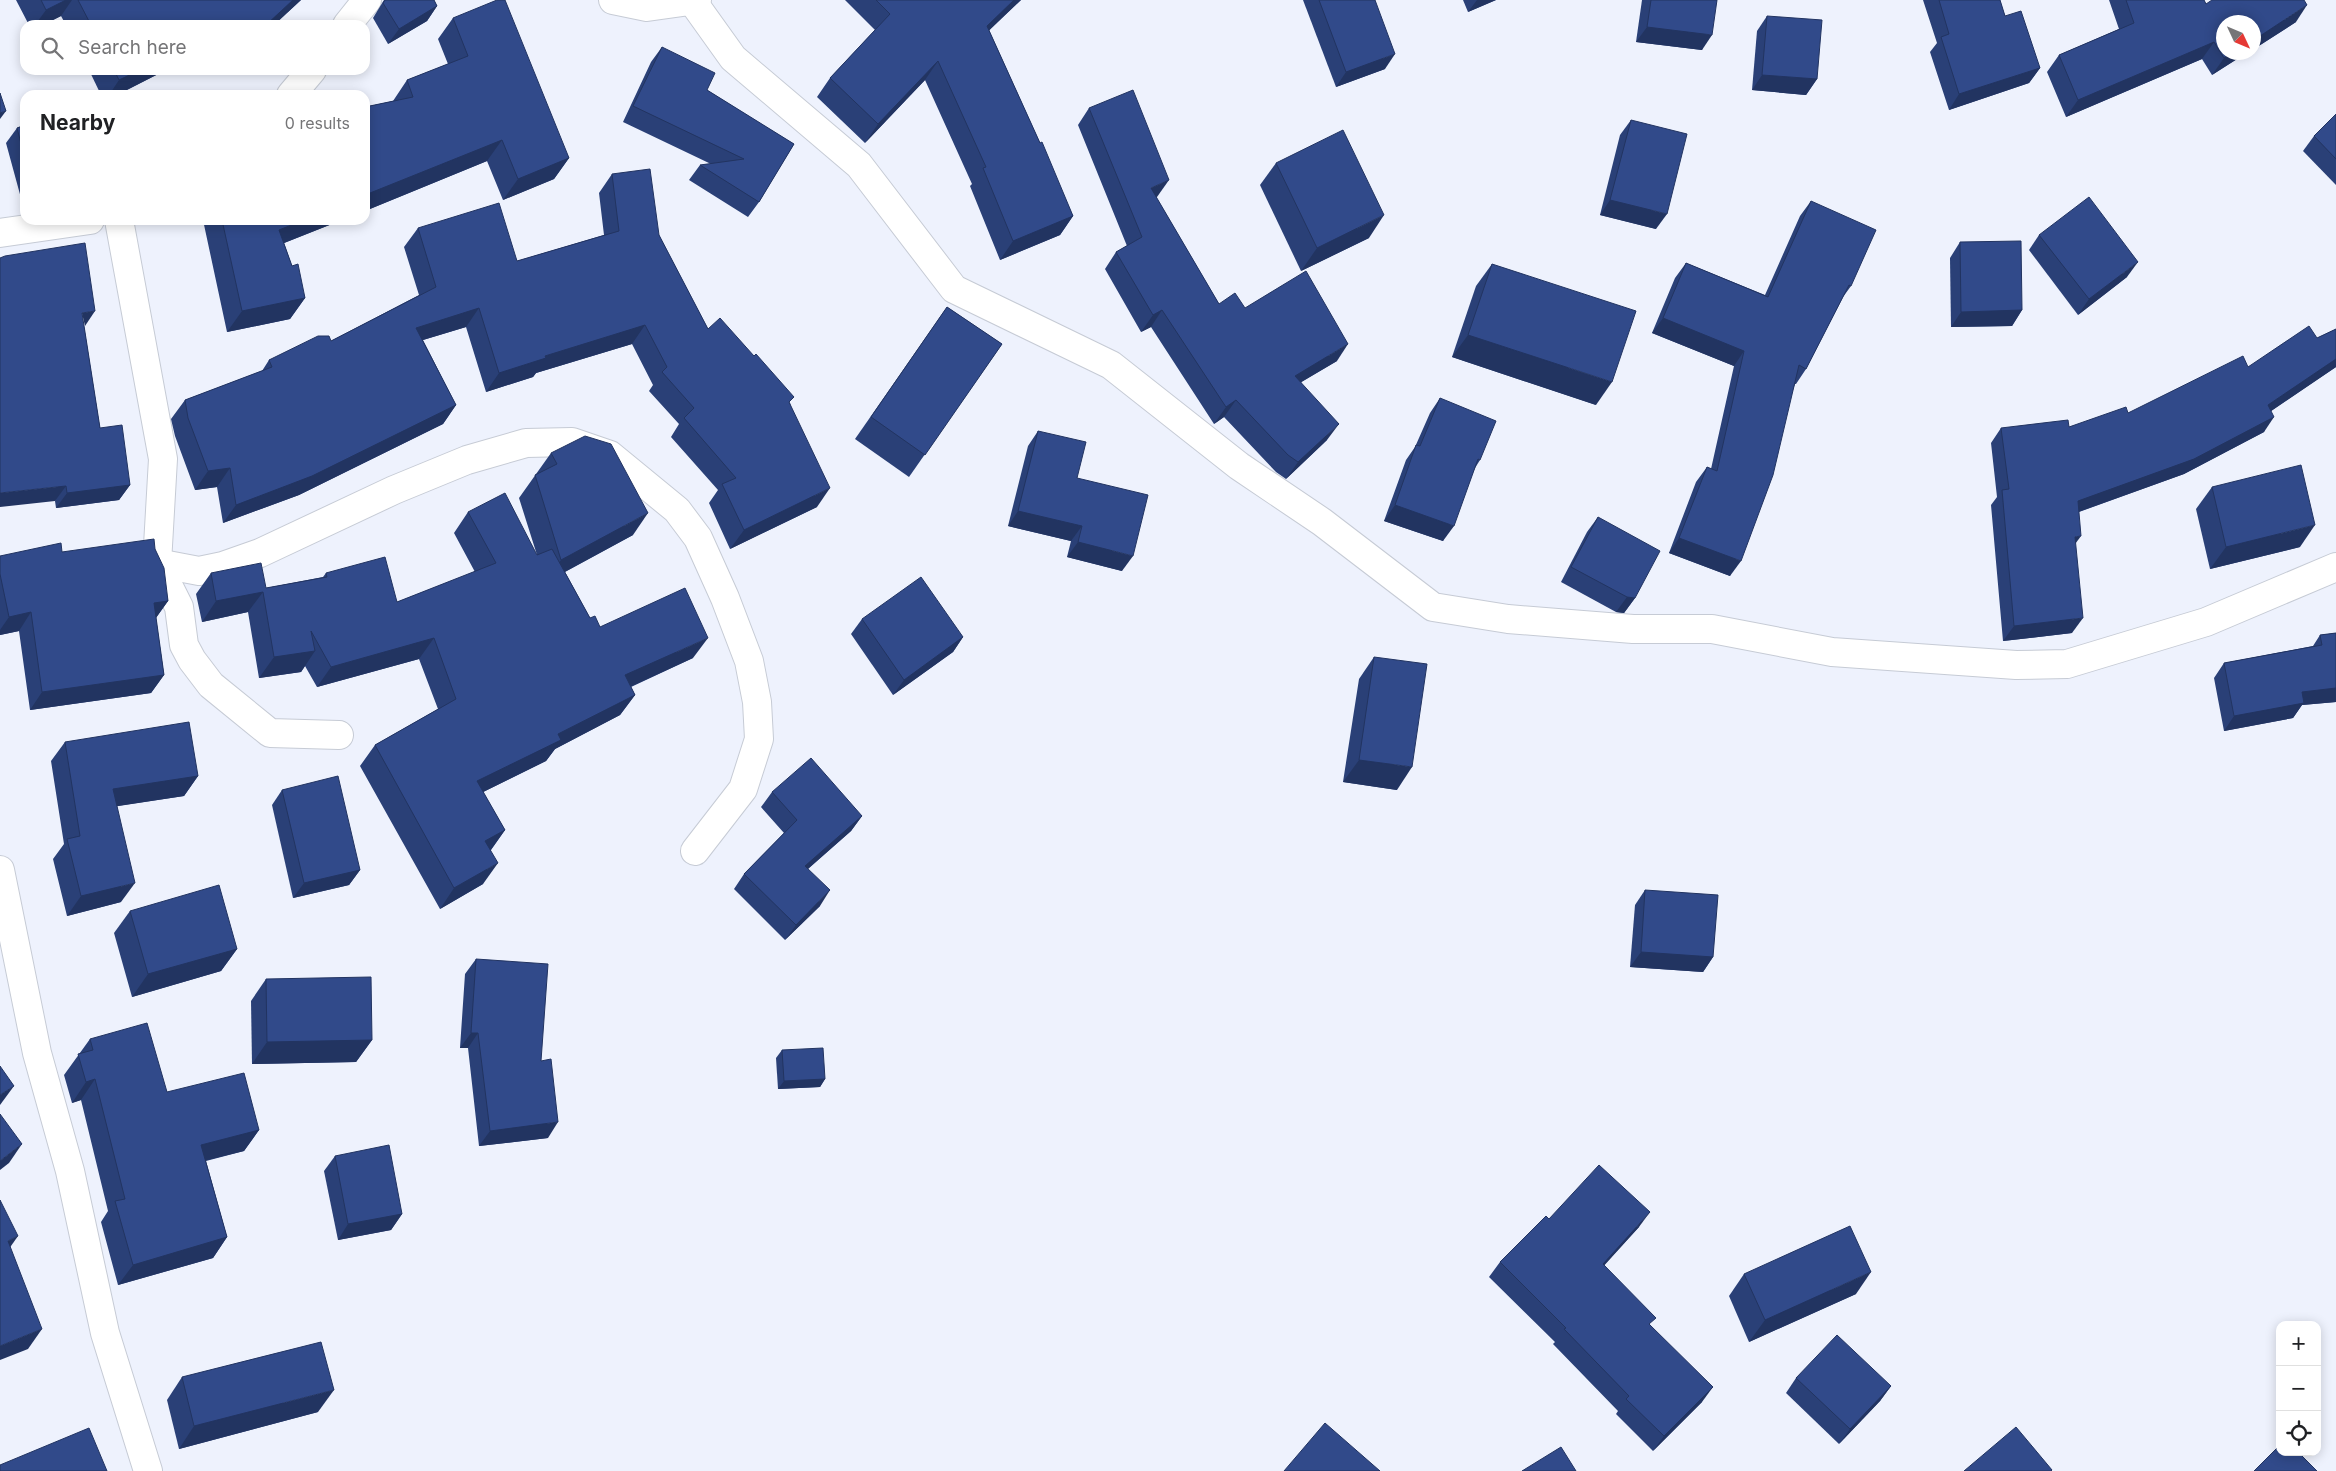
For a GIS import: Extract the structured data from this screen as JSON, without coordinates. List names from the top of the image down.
{
  "north": "bottom right",
  "page": {
    "search": "Search here",
    "heading": ["Nearby", "0 results"],
    "map_buttons": ["+", "−"]
  }
}
